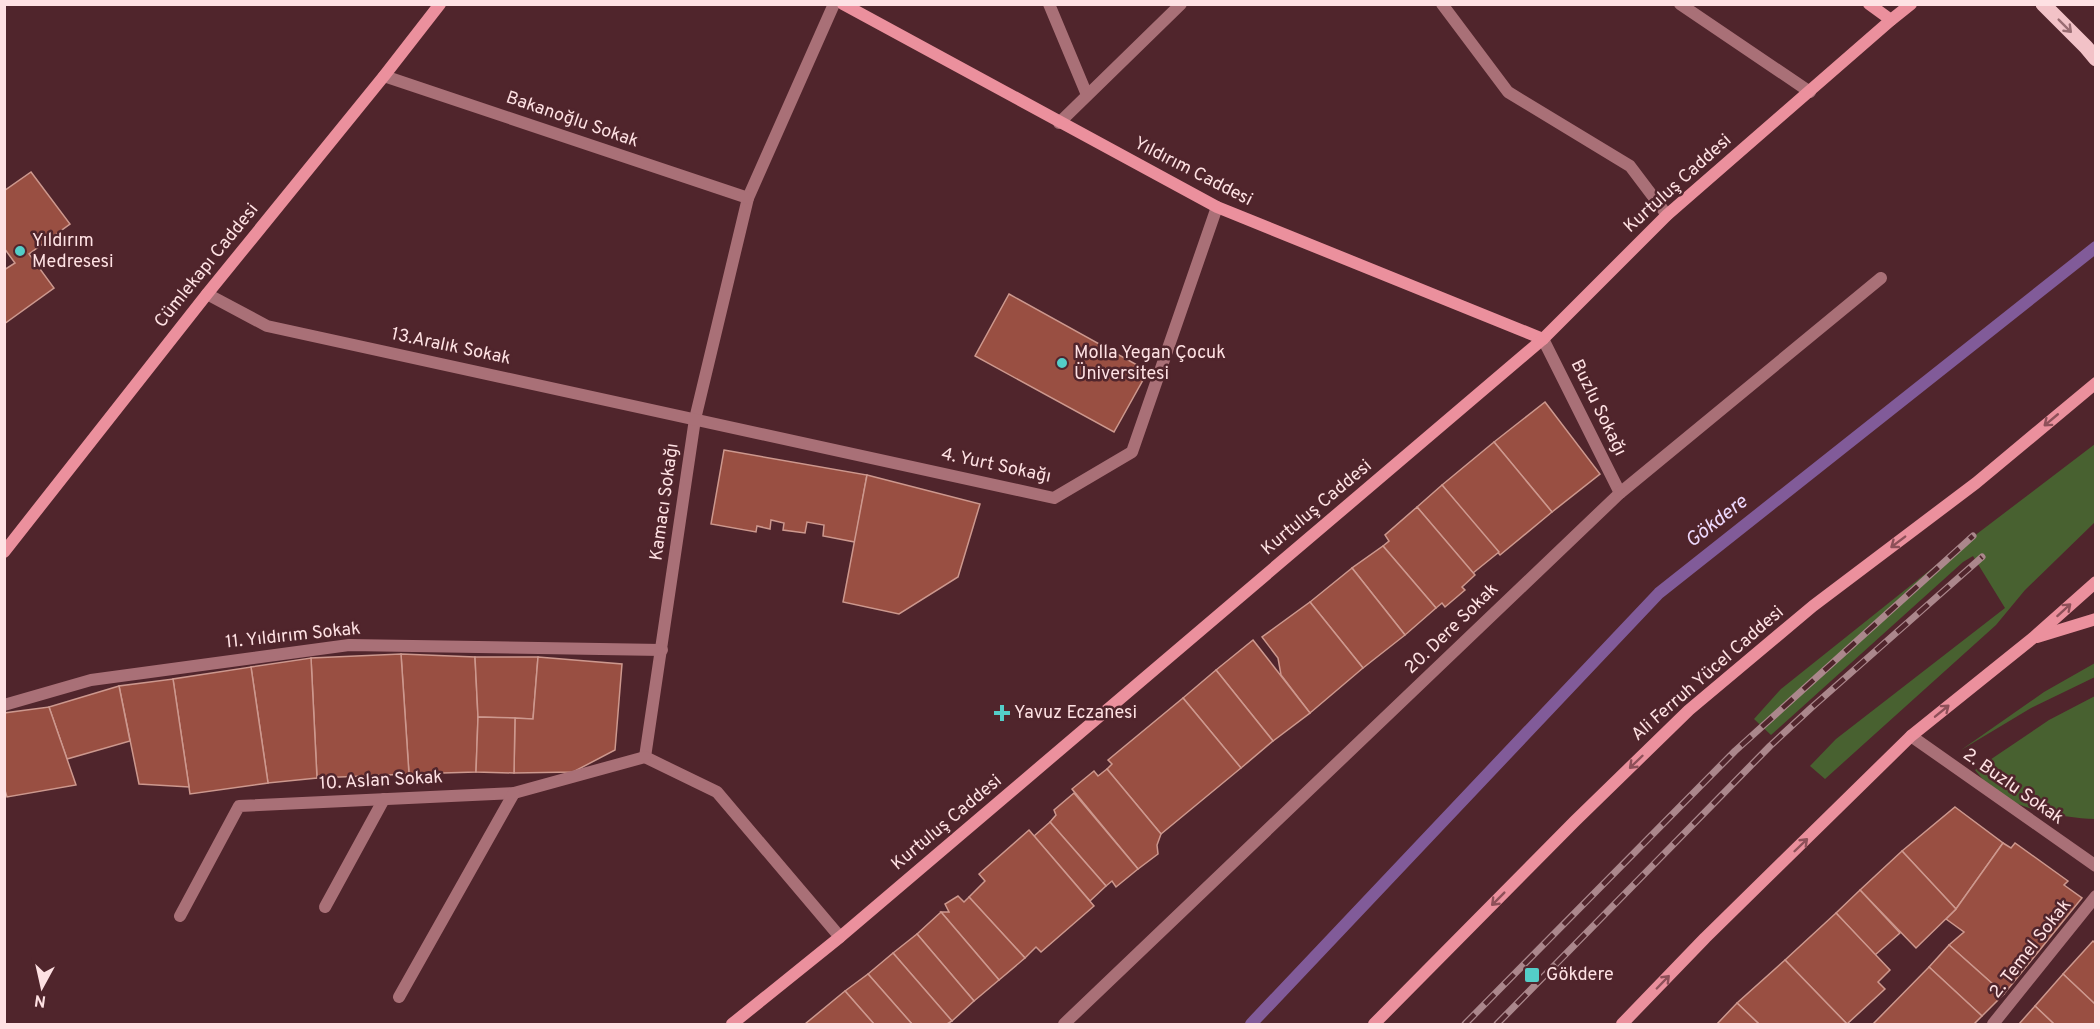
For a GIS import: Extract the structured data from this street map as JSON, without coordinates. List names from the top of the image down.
{
  "streets": {
    "main road": [
      "Yıldırım Caddesi",
      "Kurtuluş Caddesi",
      "Cümlekapı Caddesi",
      "Ali Ferruh Yücel Caddesi"
    ],
    "street": [
      "Bakanoğlu Sokak",
      "13.Aralık Sokak",
      "Buzlu Sokağı",
      "4. Yurt Sokağı",
      "Kamacı Sokağı",
      "20. Dere Sokak",
      "11. Yıldırım Sokak",
      "10. Aslan Sokak",
      "2. Buzlu Sokak",
      "2. Temel Sokak"
    ]
  },
  "crossings": [
    ["Bakanoğlu Sokak", "Cümlekapı Caddesi"],
    ["Bakanoğlu Sokak", "Kamacı Sokağı"],
    ["Yıldırım Caddesi", "Kurtuluş Caddesi"],
    ["Yıldırım Caddesi", "Buzlu Sokağı"],
    ["Yıldırım Caddesi", "4. Yurt Sokağı"],
    ["Kurtuluş Caddesi", "Buzlu Sokağı"],
    ["Cümlekapı Caddesi", "13.Aralık Sokak"],
    ["13.Aralık Sokak", "4. Yurt Sokağı"],
    ["13.Aralık Sokak", "Kamacı Sokağı"],
    ["Buzlu Sokağı", "20. Dere Sokak"],
    ["4. Yurt Sokağı", "Kamacı Sokağı"],
    ["Kamacı Sokağı", "11. Yıldırım Sokak"],
    ["Kamacı Sokağı", "10. Aslan Sokak"]
  ],
  "one_way": ["Ali Ferruh Yücel Caddesi"],
  "water": ["Gökdere"],
  "places": {
    "other": ["Yıldırım Medresesi", "Molla Yegan Çocuk Üniversitesi"],
    "health": ["Yavuz Eczanesi"],
    "transit": ["Gökdere"]
  },
  "north": "bottom"
}
